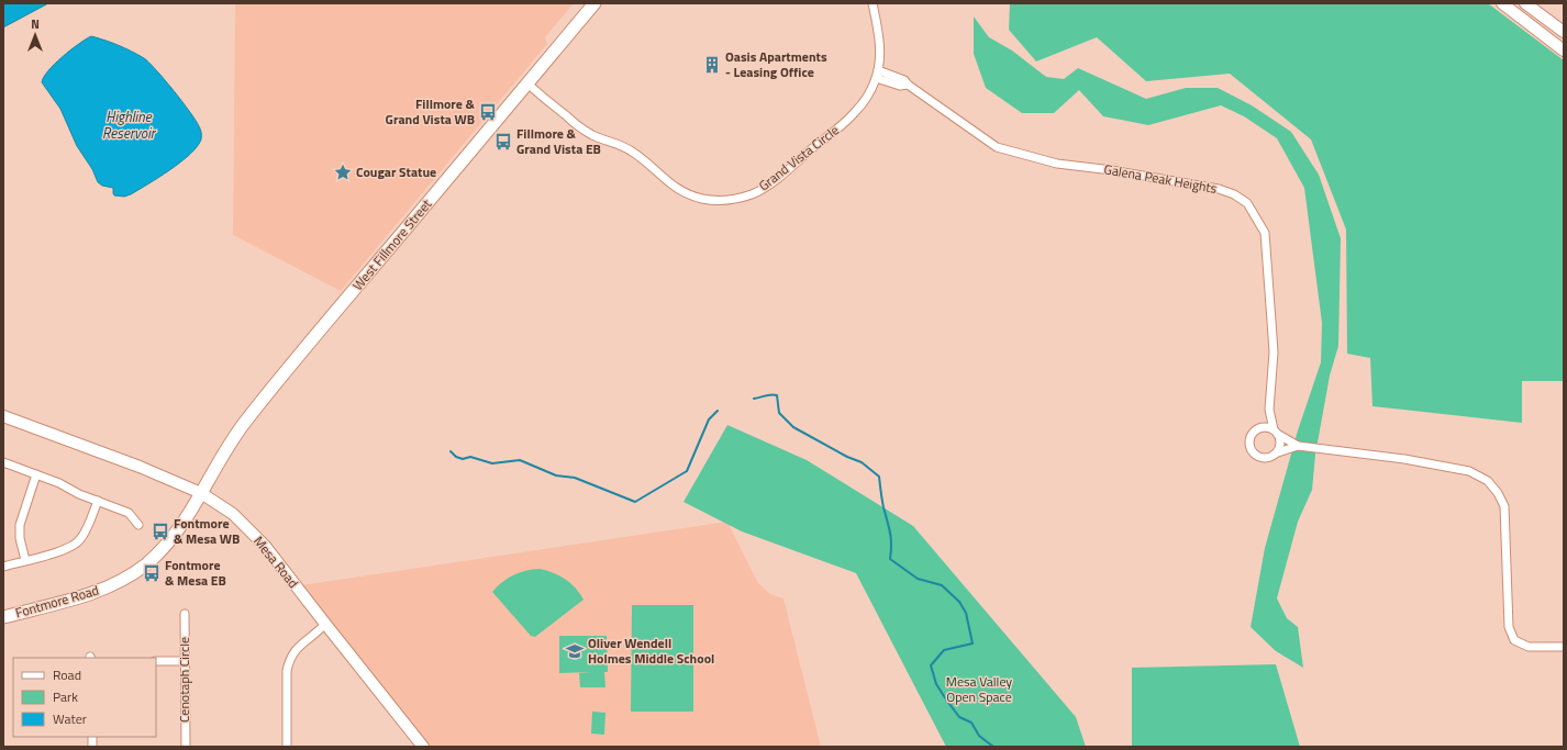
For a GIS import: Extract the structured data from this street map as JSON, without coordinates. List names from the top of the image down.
{
  "streets": {
    "main road": ["West Fillmore Street", "Mesa Road", "Fontmore Road"],
    "street": ["Grand Vista Circle", "Galena Peak Heights", "Cenotaph Circle"]
  },
  "crossings": [
    ["Grand Vista Circle", "Galena Peak Heights"],
    ["Grand Vista Circle", "West Fillmore Street"],
    ["West Fillmore Street", "Mesa Road"],
    ["West Fillmore Street", "Fontmore Road"],
    ["Mesa Road", "Fontmore Road"]
  ],
  "water": ["Highline Reservoir"],
  "parks": ["Mesa Valley Open Space"],
  "places": {
    "building": ["Oasis Apartments - Leasing Office"],
    "bus stop": [
      "Fillmore & Grand Vista WB",
      "Fillmore & Grand Vista EB",
      "Fontmore & Mesa WB",
      "Fontmore & Mesa EB"
    ],
    "place": ["Cougar Statue"],
    "school or university": ["Oliver Wendell Holmes Middle School"]
  },
  "legend": ["Road", "Park", "Water"],
  "north": "top"
}
